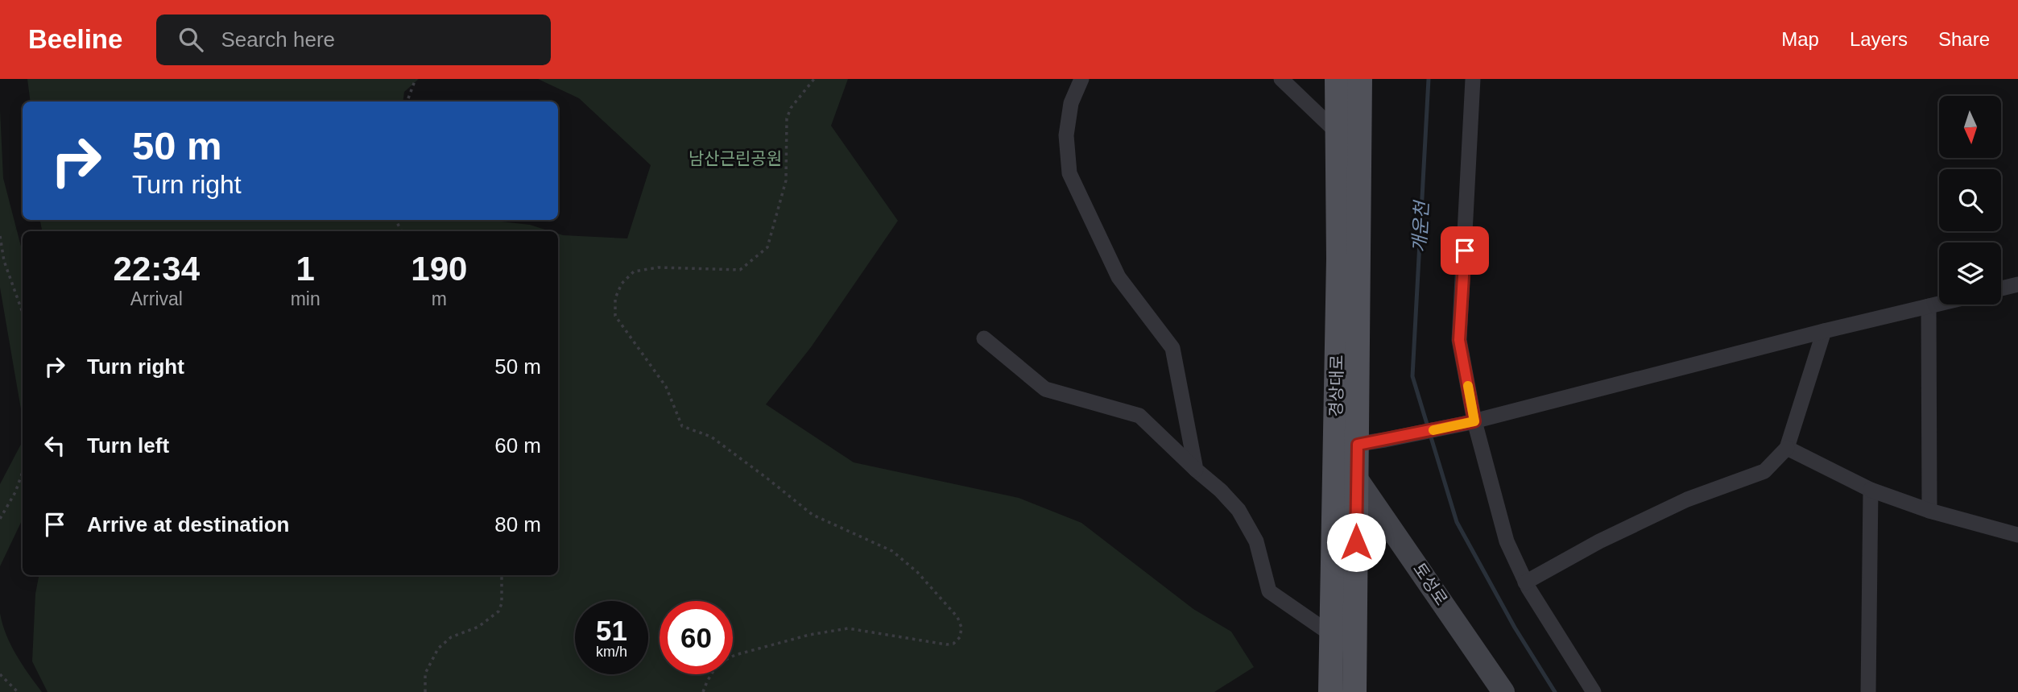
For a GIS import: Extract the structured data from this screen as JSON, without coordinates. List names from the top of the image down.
{
  "streets": {
    "main road": ["경상대로"],
    "street": ["토성로"]
  },
  "crossings": [
    ["경상대로", "토성로"]
  ],
  "water": ["개운천"],
  "parks": ["남산근린공원"],
  "north": "bottom",
  "page": {
    "header": "Beeline",
    "search": "Search here",
    "nav": ["Map", "Layers", "Share"],
    "turn": ["50 m", "Turn right"],
    "eta": [
      "22:34",
      "Arrival",
      "1",
      "min",
      "190",
      "m"
    ],
    "list": [
      {
        "name": "Turn right",
        "value": "50 m"
      },
      {
        "name": "Turn left",
        "value": "60 m"
      },
      {
        "name": "Arrive at destination",
        "value": "80 m"
      }
    ],
    "speed": "51 km/h",
    "limit": "60"
  }
}
